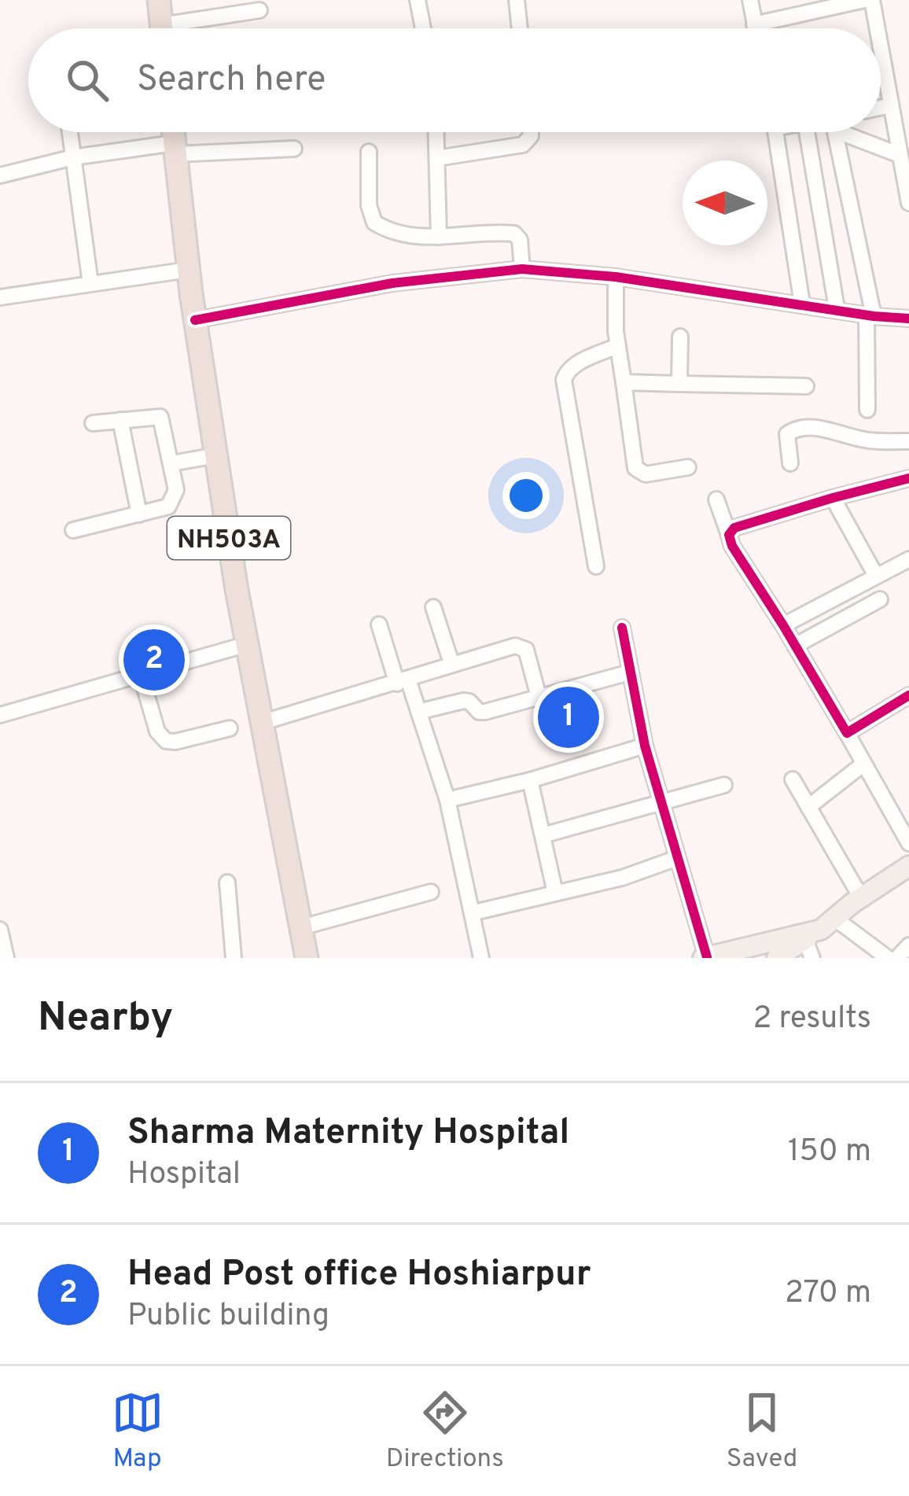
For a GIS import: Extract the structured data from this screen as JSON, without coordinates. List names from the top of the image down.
{
  "streets": {
    "highway": ["NH503A"]
  },
  "north": "left",
  "page": {
    "search": "Search here",
    "pins": ["2", "1"],
    "heading": ["Nearby", "2 results"],
    "list": [
      {
        "mark": "1",
        "name": "Sharma Maternity Hospital",
        "note": "Hospital",
        "value": "150 m"
      },
      {
        "mark": "2",
        "name": "Head Post office Hoshiarpur",
        "note": "Public building",
        "value": "270 m"
      }
    ],
    "nav": ["Map", "Directions", "Saved"]
  }
}
